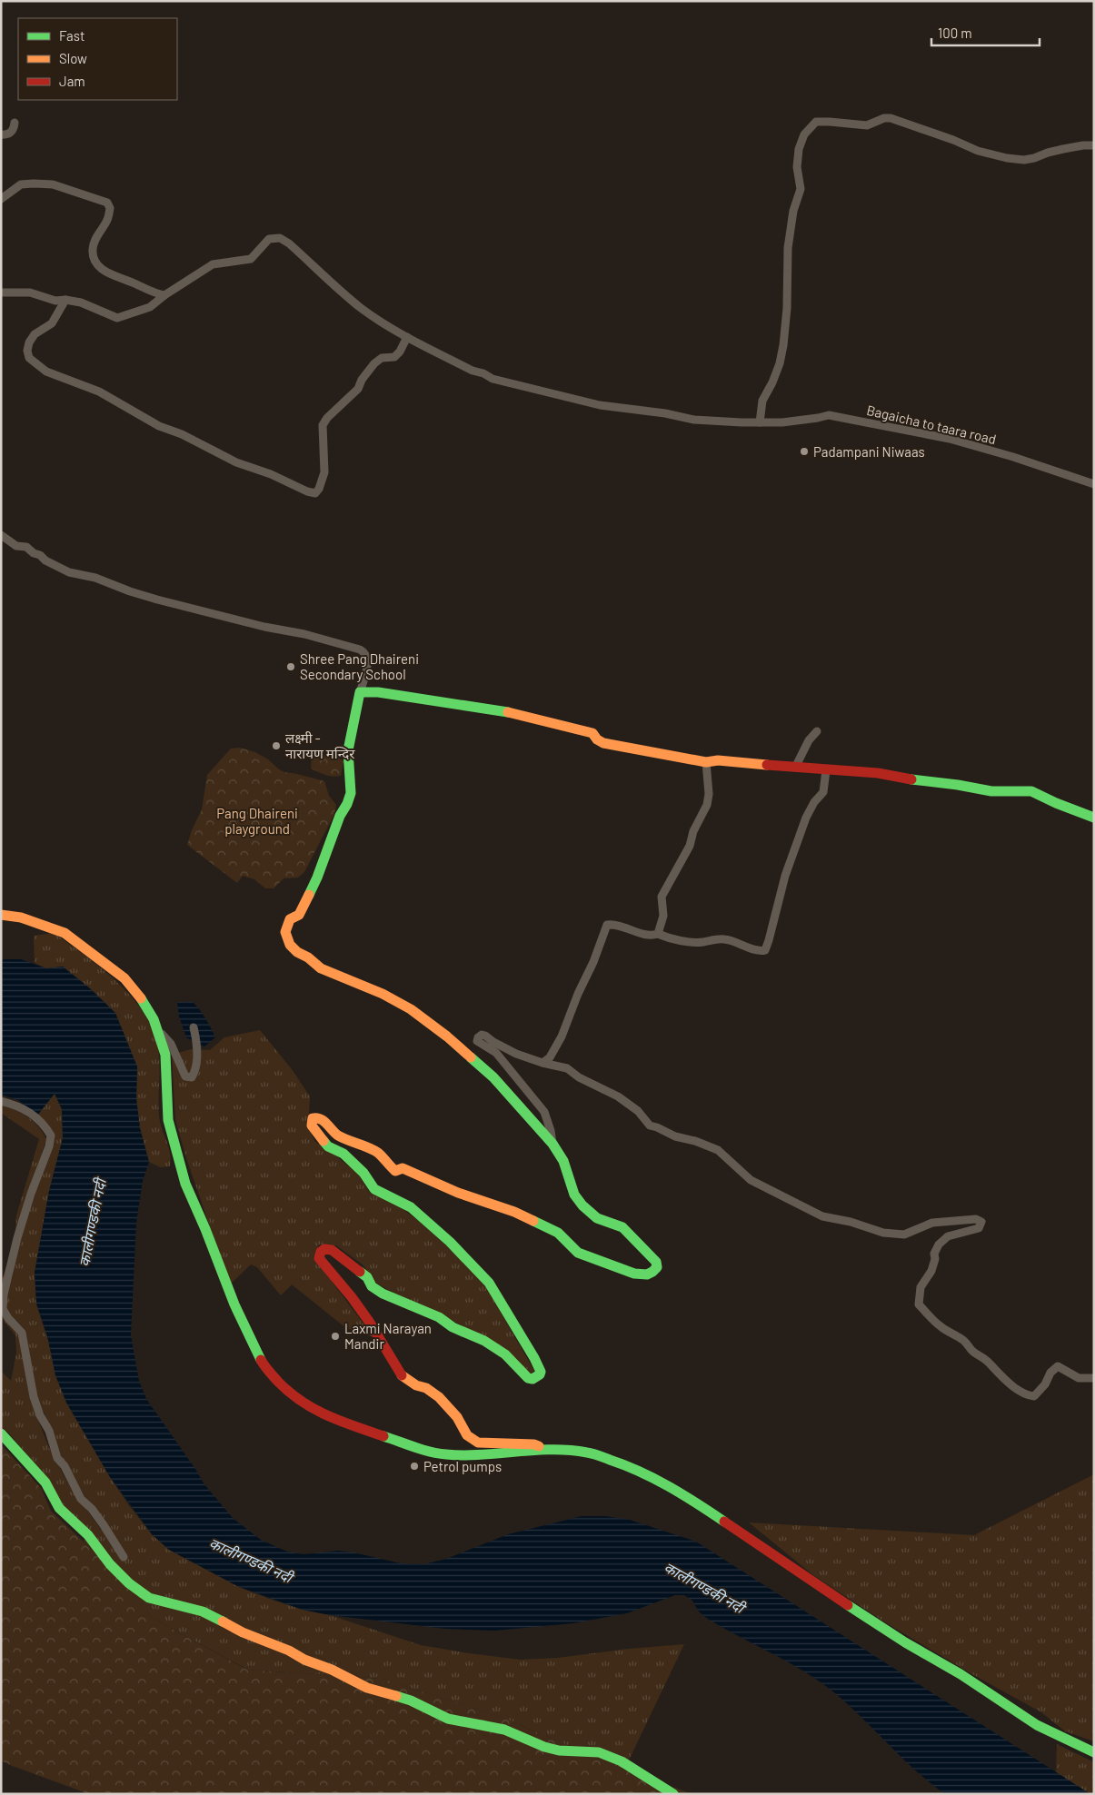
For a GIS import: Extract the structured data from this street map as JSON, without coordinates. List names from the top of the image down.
{
  "streets": {
    "street": ["Bagaicha to taara road"]
  },
  "water": ["कालीगण्डकी नदी"],
  "parks": ["Pang Dhaireni playground"],
  "places": [
    "Padampani Niwaas",
    "Shree Pang Dhaireni Secondary School",
    "लक्ष्मी - नारायण मन्दिर",
    "Laxmi Narayan Mandir",
    "Petrol pumps"
  ],
  "legend": ["Fast", "Slow", "Jam"],
  "scale_bar": "100 m"
}
